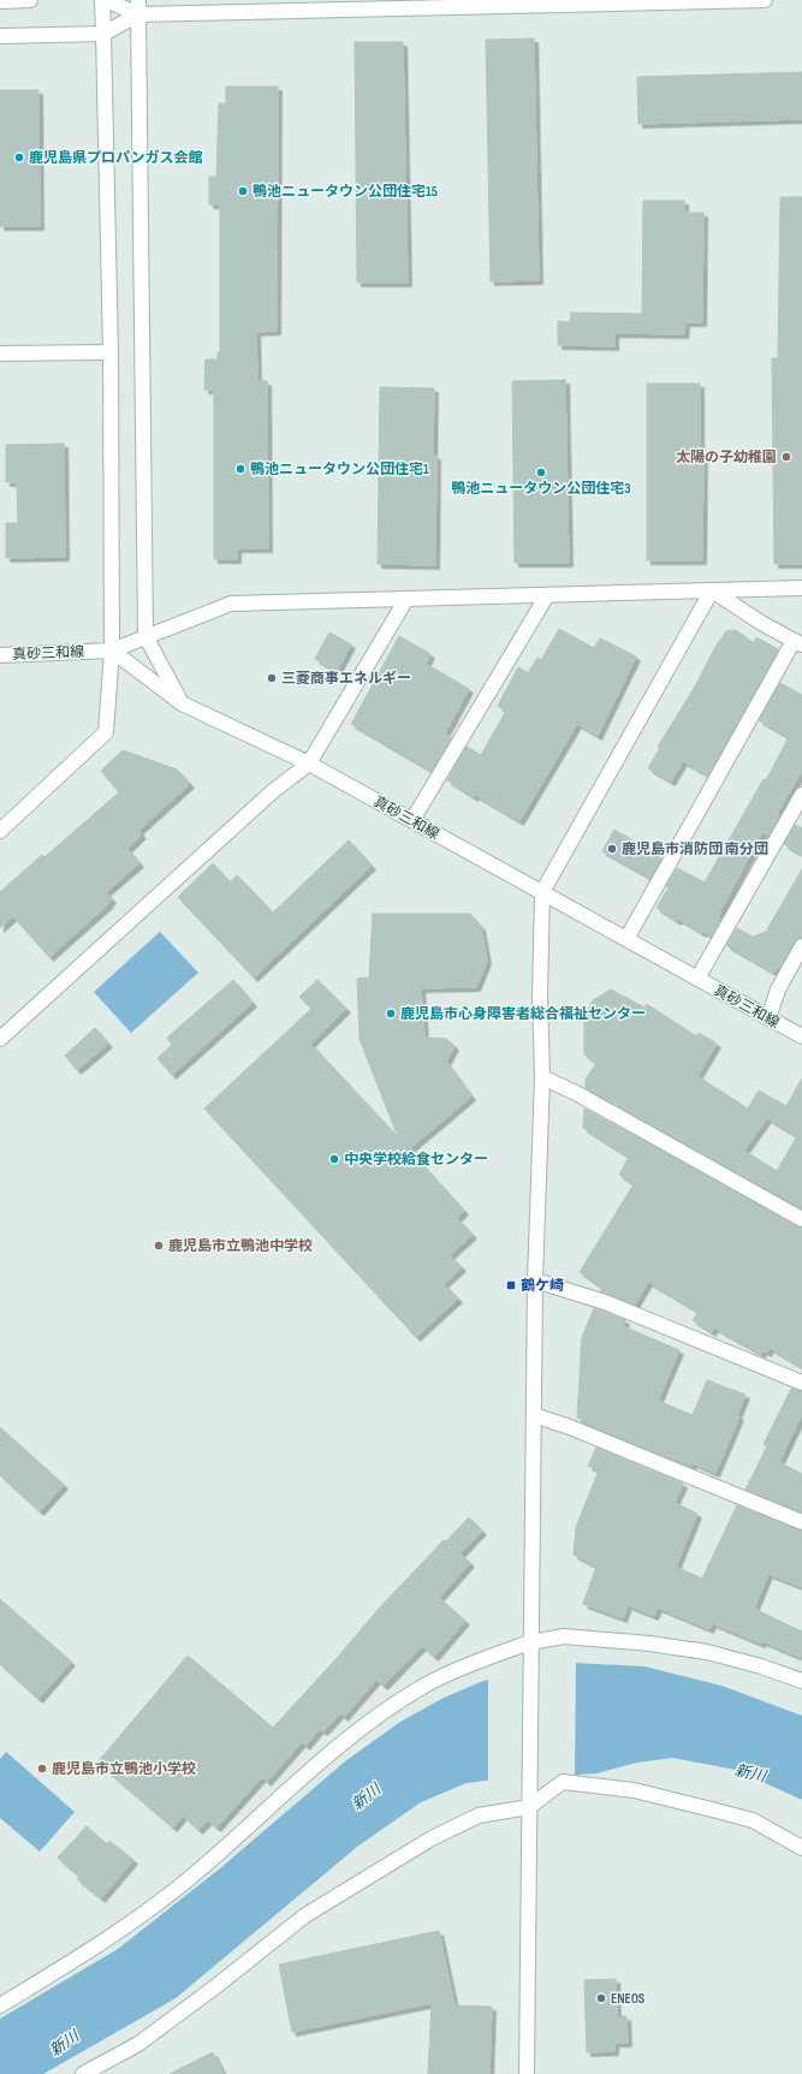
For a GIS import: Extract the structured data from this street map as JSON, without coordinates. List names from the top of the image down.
{
  "streets": {
    "street": ["真砂三和線"]
  },
  "water": ["新川"],
  "places": {
    "other": [
      "鹿児島県プロパンガス会館",
      "鴨池ニュータウン公団住宅15",
      "太陽の子幼稚園",
      "鴨池ニュータウン公団住宅1",
      "鴨池ニュータウン公団住宅3",
      "三菱商事エネルギー",
      "鹿児島市消防団 南分団",
      "鹿児島市心身障害者総合福祉センター",
      "中央学校給食センター",
      "鹿児島市立鴨池中学校",
      "鹿児島市立鴨池小学校",
      "ENEOS"
    ],
    "transit": ["鶴ケ崎"]
  }
}
